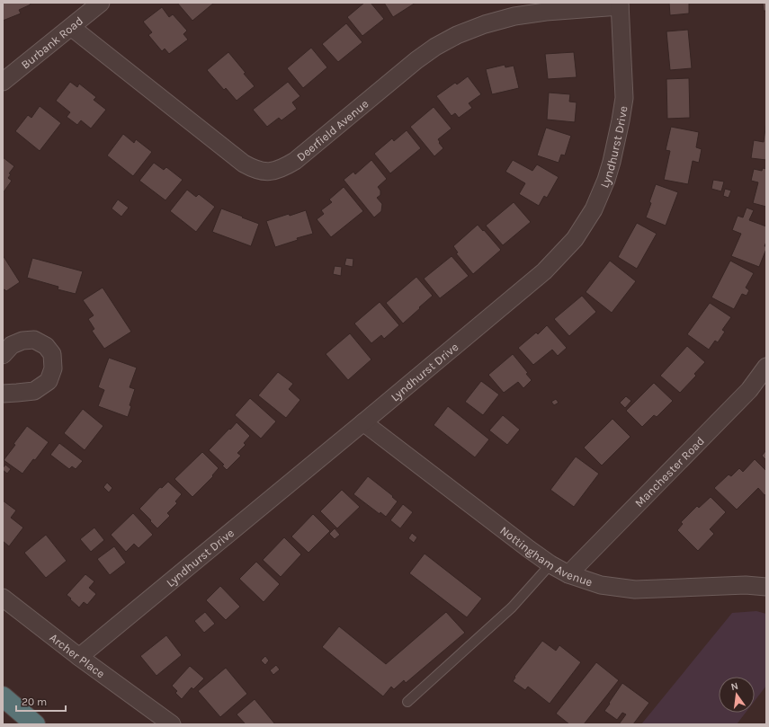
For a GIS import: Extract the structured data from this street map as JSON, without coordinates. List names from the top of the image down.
{
  "streets": {
    "street": [
      "Burbank Road",
      "Deerfield Avenue",
      "Lyndhurst Drive",
      "Manchester Road",
      "Nottingham Avenue",
      "Archer Place"
    ]
  },
  "crossings": [
    ["Burbank Road", "Deerfield Avenue"],
    ["Deerfield Avenue", "Lyndhurst Drive"],
    ["Lyndhurst Drive", "Nottingham Avenue"],
    ["Lyndhurst Drive", "Archer Place"],
    ["Manchester Road", "Nottingham Avenue"]
  ],
  "scale_bar": "20 m",
  "north": "top"
}
